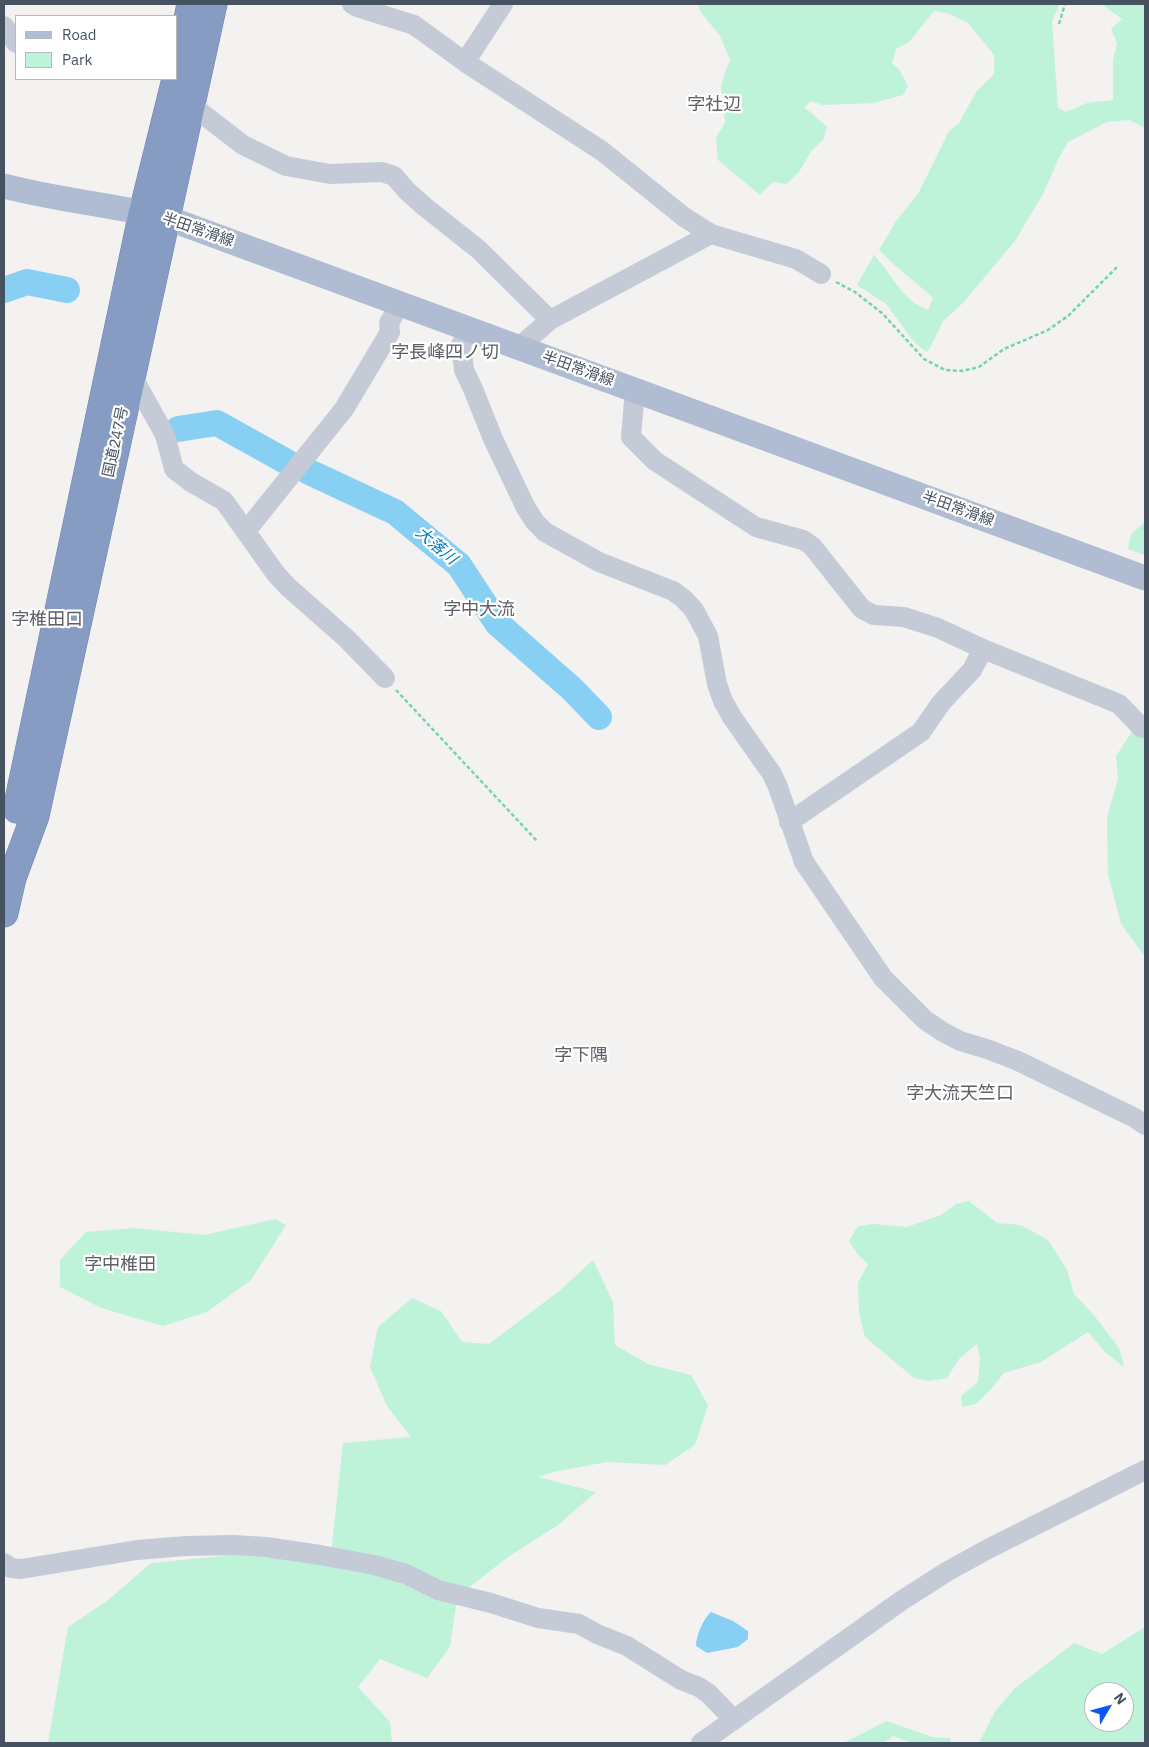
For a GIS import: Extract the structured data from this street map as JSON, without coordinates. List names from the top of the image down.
{
  "streets": {
    "highway": ["国道247号"],
    "main road": ["半田常滑線"]
  },
  "crossings": [
    ["半田常滑線", "国道247号"]
  ],
  "districts": [
    "字社辺",
    "字長峰四ノ切",
    "字中大流",
    "字椎田口",
    "字下隅",
    "字大流天竺口",
    "字中椎田"
  ],
  "water": ["大落川"],
  "legend": ["Road", "Park"],
  "north": "top right"
}
